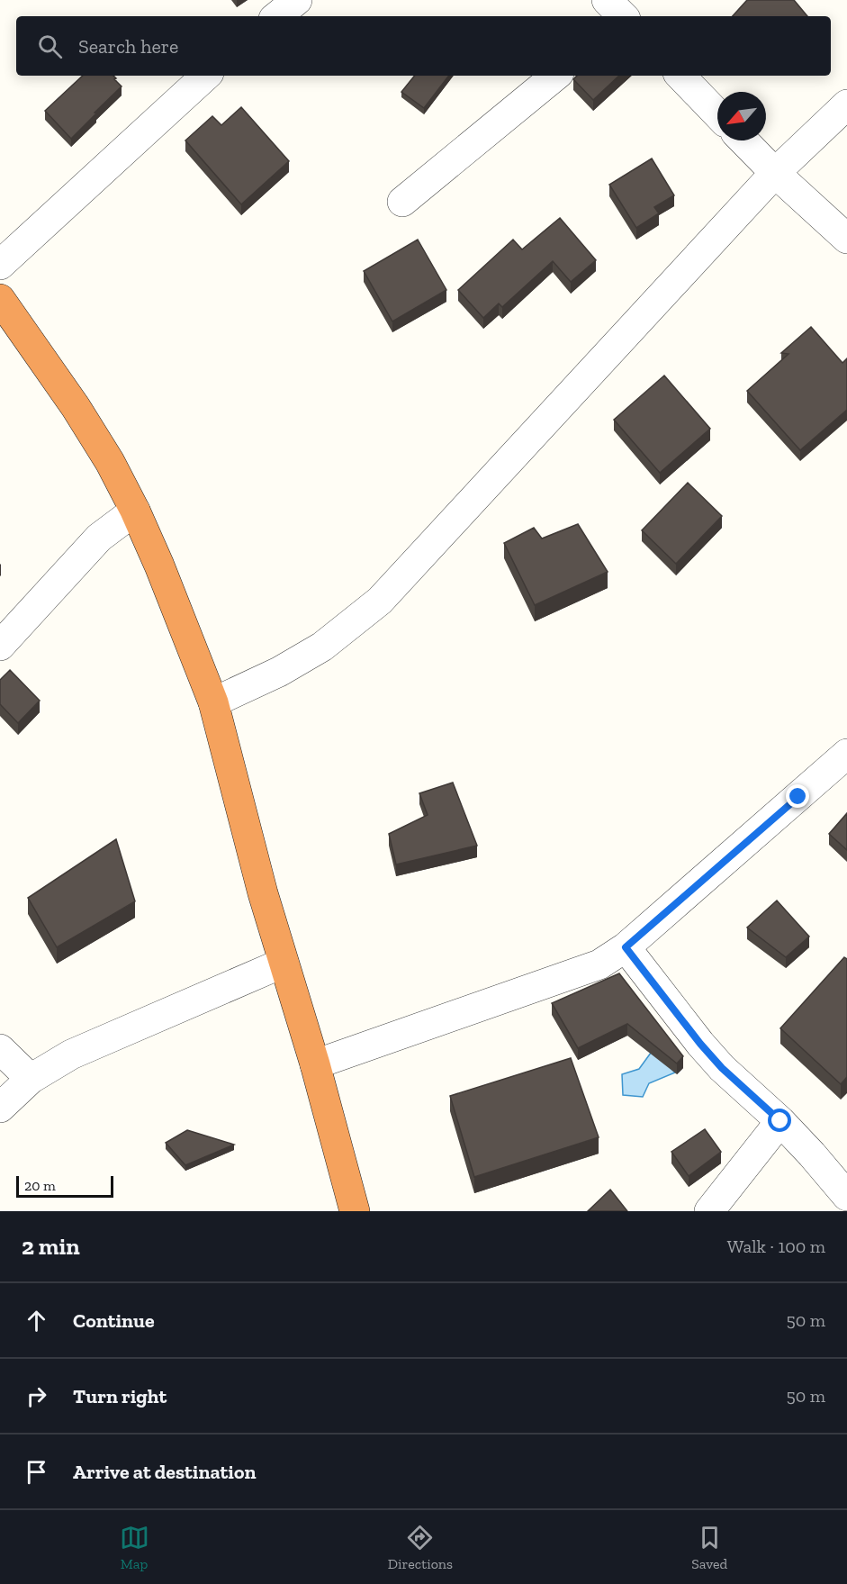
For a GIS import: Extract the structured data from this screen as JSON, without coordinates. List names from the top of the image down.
{
  "scale_bar": "20 m",
  "north": "bottom left",
  "page": {
    "search": "Search here",
    "scale": "20 m",
    "heading": ["2 min", "Walk · 100 m"],
    "list": [
      ["Continue", "50 m"],
      ["Turn right", "50 m"],
      "Arrive at destination"
    ],
    "nav": ["Map", "Directions", "Saved"]
  }
}
